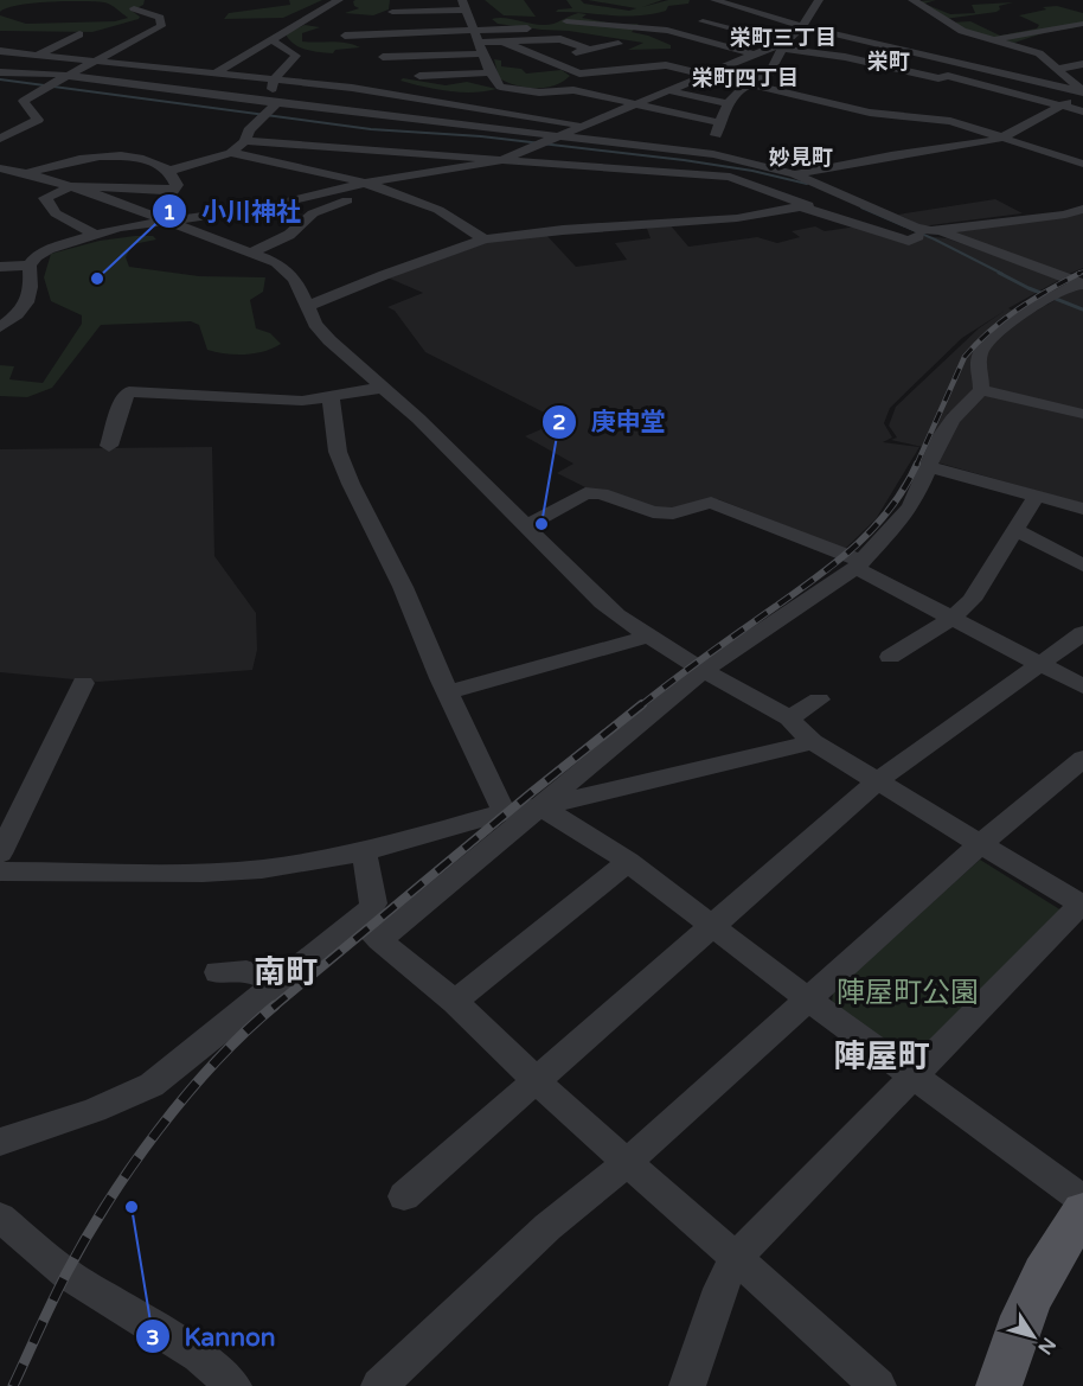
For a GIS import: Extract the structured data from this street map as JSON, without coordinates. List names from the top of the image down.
{
  "districts": [
    "栄町三丁目",
    "栄町",
    "栄町四丁目",
    "妙見町",
    "南町",
    "陣屋町"
  ],
  "parks": ["陣屋町公園"],
  "places": ["小川神社", "庚申堂", "Kannon"],
  "north": "bottom right"
}
